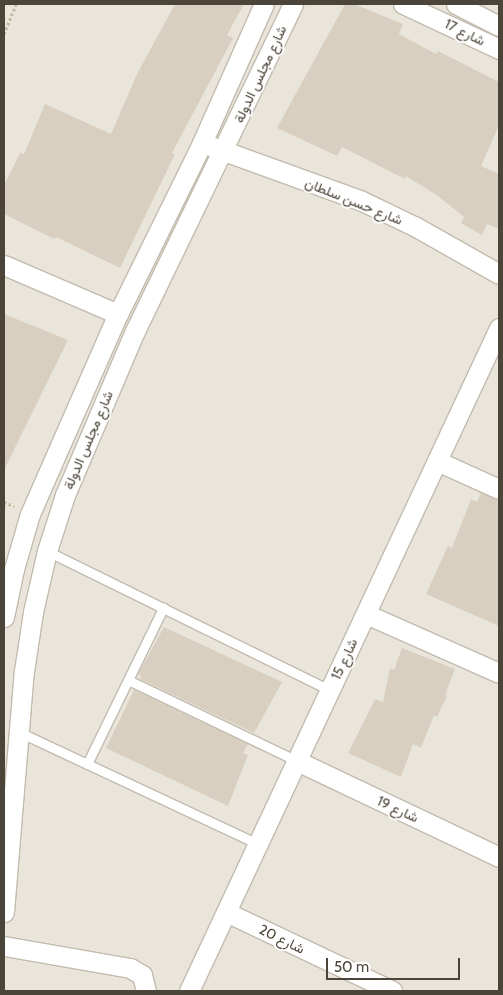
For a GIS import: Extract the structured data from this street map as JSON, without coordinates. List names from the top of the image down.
{
  "streets": {
    "street": [
      "شارع 17",
      "شارع مجلس الدولة",
      "شارع حسن سلطان",
      "شارع 15",
      "شارع 19",
      "شارع 20"
    ]
  },
  "crossings": [
    ["شارع مجلس الدولة", "شارع حسن سلطان"],
    ["شارع 15", "شارع 19"],
    ["شارع 15", "شارع 20"]
  ],
  "scale_bar": "50 m"
}
